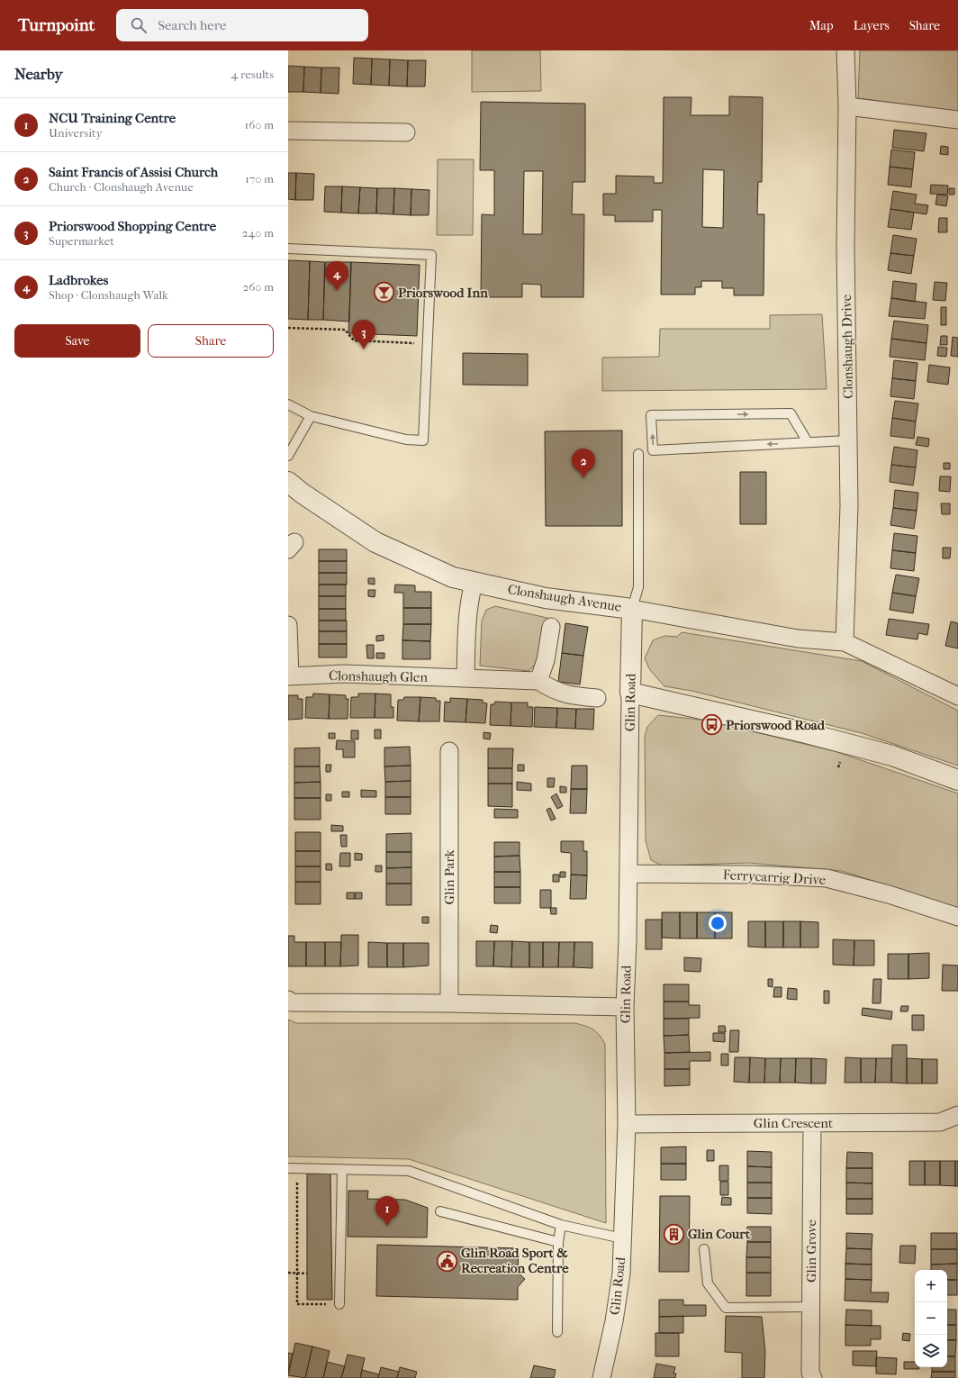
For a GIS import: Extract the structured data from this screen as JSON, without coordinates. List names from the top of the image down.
{
  "streets": {
    "street": [
      "Clonshaugh Drive",
      "Clonshaugh Avenue",
      "Clonshaugh Glen",
      "Glin Road",
      "Glin Park",
      "Ferrycarrig Drive",
      "Glin Crescent",
      "Glin Grove"
    ]
  },
  "crossings": [
    ["Clonshaugh Drive", "Clonshaugh Avenue"],
    ["Clonshaugh Avenue", "Glin Road"],
    ["Glin Road", "Ferrycarrig Drive"],
    ["Glin Road", "Glin Crescent"],
    ["Glin Crescent", "Glin Grove"]
  ],
  "places": {
    "bar": ["Priorswood Inn"],
    "bus stop": ["Priorswood Road"],
    "building": ["Glin Court"],
    "public building": ["Glin Road Sport & Recreation Centre"]
  },
  "page": {
    "header": "Turnpoint",
    "search": "Search here",
    "nav": ["Map", "Layers", "Share"],
    "heading": ["Nearby", "4 results"],
    "list": [
      {
        "mark": "1",
        "name": "NCU Training Centre",
        "note": "University",
        "value": "160 m"
      },
      {
        "mark": "2",
        "name": "Saint Francis of Assisi Church",
        "note": "Church · Clonshaugh Avenue",
        "value": "170 m"
      },
      {
        "mark": "3",
        "name": "Priorswood Shopping Centre",
        "note": "Supermarket",
        "value": "240 m"
      },
      {
        "mark": "4",
        "name": "Ladbrokes",
        "note": "Shop · Clonshaugh Walk",
        "value": "260 m"
      }
    ],
    "pins": [
      "4",
      "3",
      "2",
      "1"
    ],
    "buttons": ["Save", "Share"],
    "map_buttons": ["+", "−"]
  }
}
